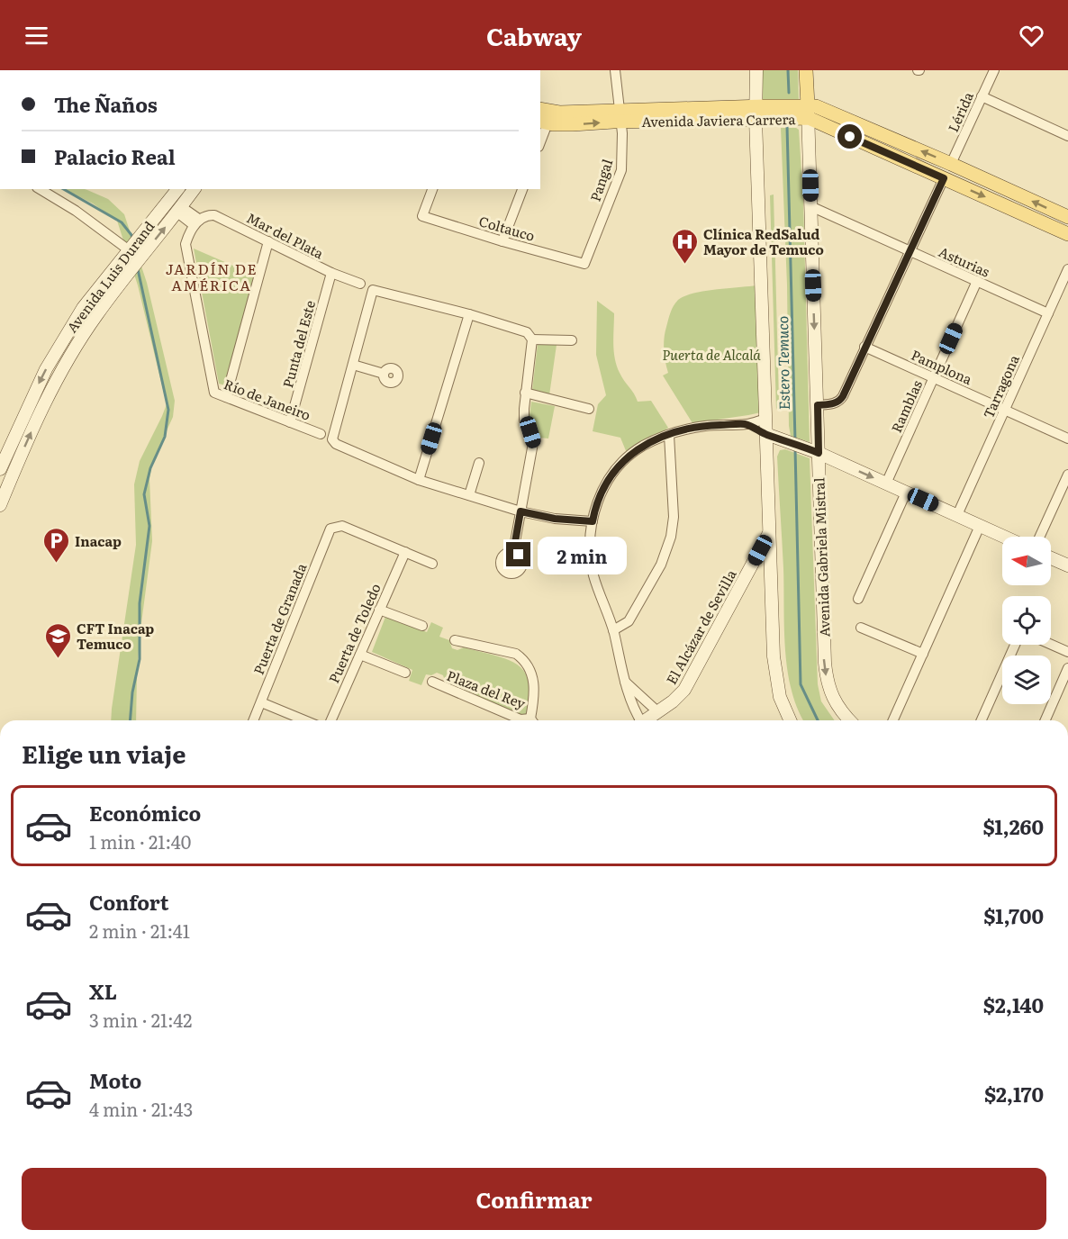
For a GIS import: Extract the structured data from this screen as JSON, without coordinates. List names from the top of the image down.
{
  "streets": {
    "main road": ["Avenida Javiera Carrera", "Avenida Gabriela Mistral"],
    "street": [
      "Lérida",
      "Pangal",
      "Coltauco",
      "Mar del Plata",
      "Asturias",
      "Avenida Luis Durand",
      "Punta del Este",
      "Pamplona",
      "Tarragona",
      "Río de Janeiro",
      "Ramblas",
      "Puerta de Granada",
      "El Alcázar de Sevilla",
      "Puerta de Toledo",
      "Plaza del Rey"
    ]
  },
  "crossings": [
    ["Lérida", "Avenida Javiera Carrera"],
    ["Avenida Javiera Carrera", "Pangal"],
    ["Avenida Javiera Carrera", "Avenida Gabriela Mistral"],
    ["Pangal", "Coltauco"],
    ["Mar del Plata", "Punta del Este"],
    ["Mar del Plata", "Río de Janeiro"],
    ["Asturias", "Tarragona"],
    ["Asturias", "Ramblas"],
    ["Asturias", "Avenida Gabriela Mistral"],
    ["Punta del Este", "Río de Janeiro"],
    ["Pamplona", "Tarragona"],
    ["Pamplona", "Ramblas"],
    ["Puerta de Granada", "Puerta de Toledo"]
  ],
  "one_way": ["Avenida Gabriela Mistral"],
  "districts": ["JARDÍN DE AMÉRICA"],
  "water": ["Estero Temuco"],
  "parks": ["Puerta de Alcalá"],
  "places": {
    "hospital": ["Clínica RedSalud Mayor de Temuco"],
    "parking": ["Inacap"],
    "school or university": ["CFT Inacap Temuco"]
  },
  "north": "left",
  "page": {
    "header": "Cabway",
    "banner": ["The Ñaños", "Palacio Real"],
    "bubble": "2 min",
    "heading": "Elige un viaje",
    "list": [
      {
        "name": "Económico",
        "note": "1 min · 21:40",
        "value": "$1,260"
      },
      {
        "name": "Confort",
        "note": "2 min · 21:41",
        "value": "$1,700"
      },
      {
        "name": "XL",
        "note": "3 min · 21:42",
        "value": "$2,140"
      },
      {
        "name": "Moto",
        "note": "4 min · 21:43",
        "value": "$2,170"
      }
    ],
    "buttons": "Confirmar"
  }
}
